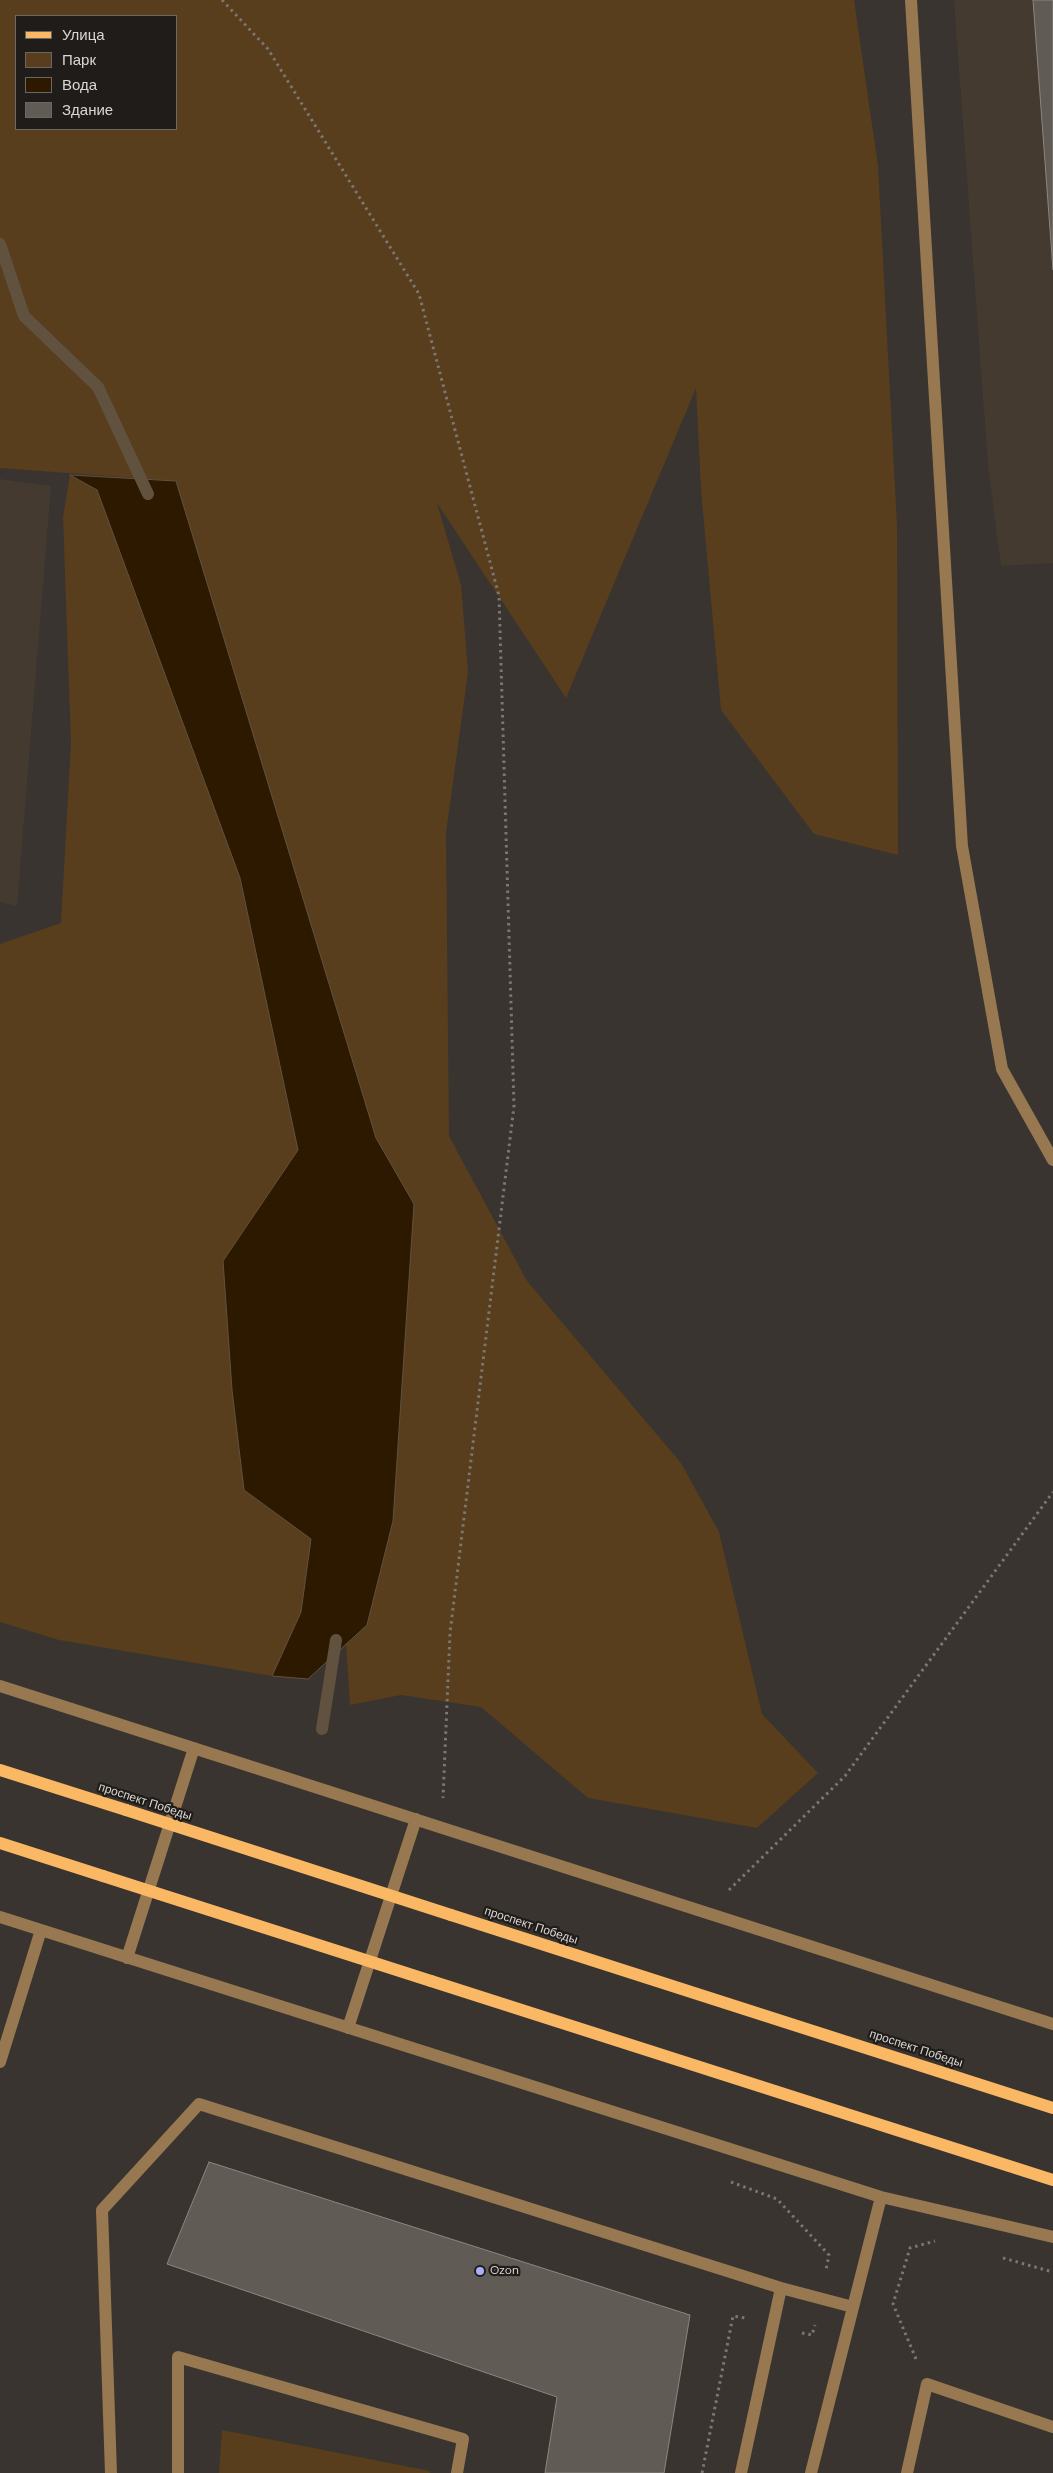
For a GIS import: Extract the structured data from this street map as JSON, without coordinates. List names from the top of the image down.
{
  "streets": {
    "main road": ["проспект Победы"]
  },
  "places": ["Ozon"],
  "legend": [
    "Улица",
    "Парк",
    "Вода",
    "Здание"
  ]
}
